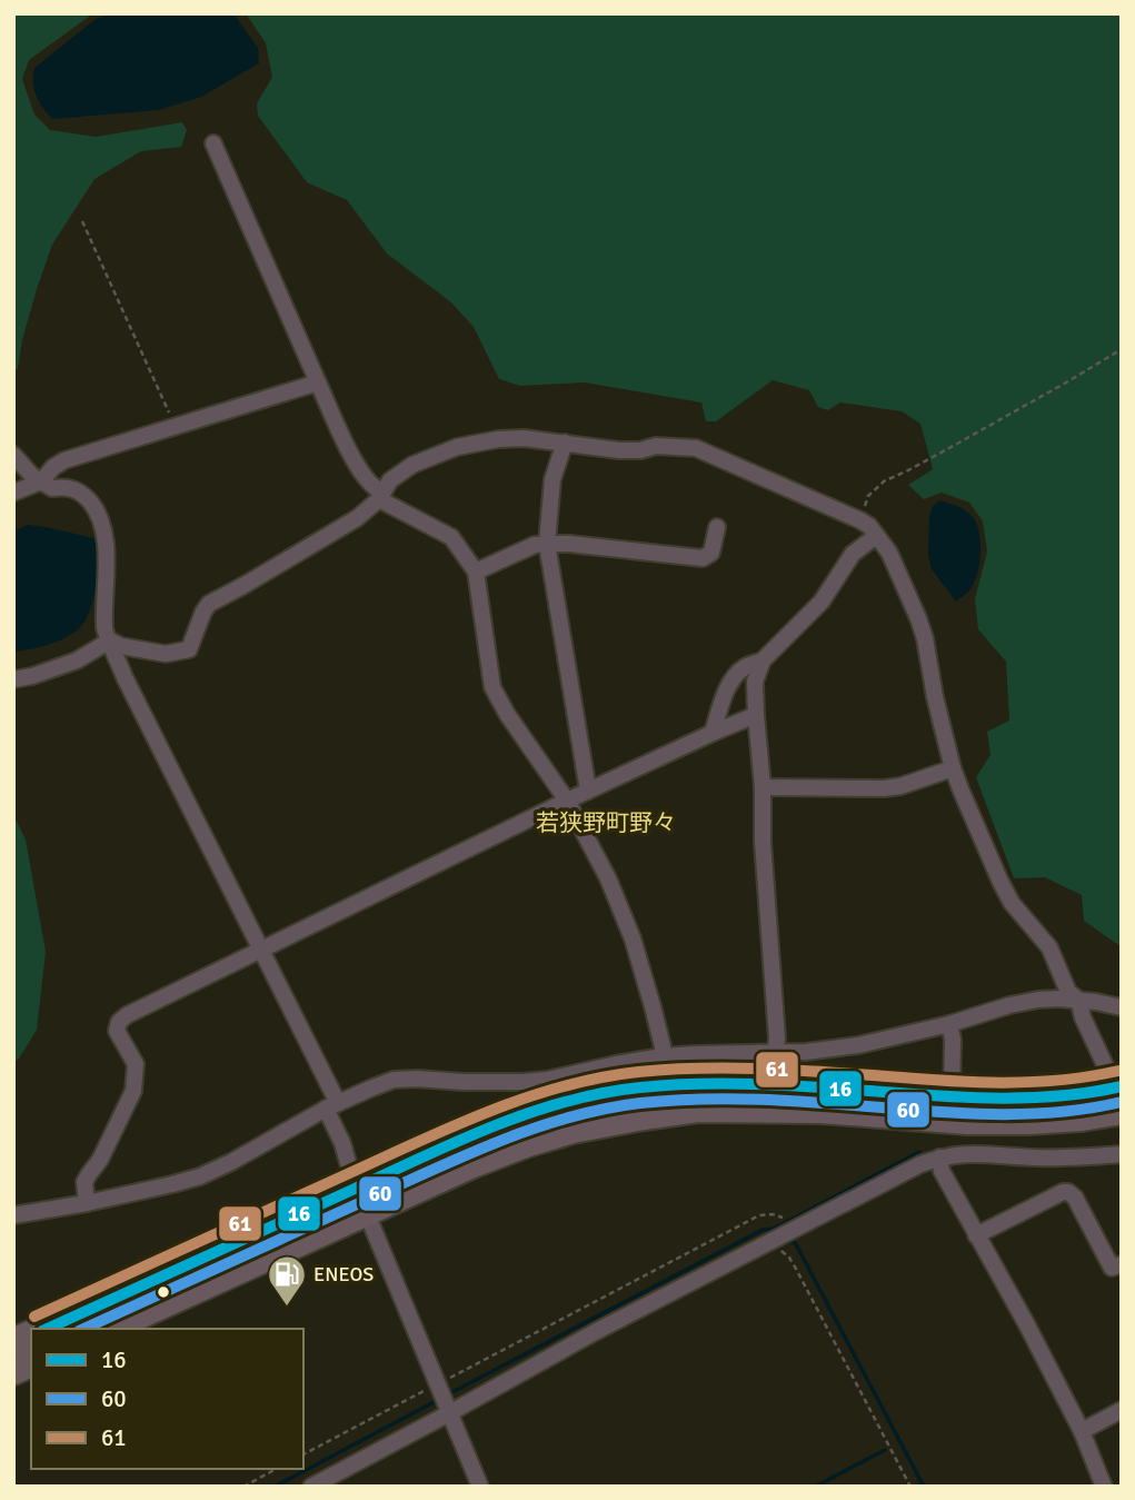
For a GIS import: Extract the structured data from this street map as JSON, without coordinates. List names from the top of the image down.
{
  "districts": ["若狭野町野々"],
  "places": {
    "fuel station": ["ENEOS"]
  },
  "lines": ["transit line 61", "transit line 16", "transit line 60"],
  "legend": ["16", "60", "61"]
}
